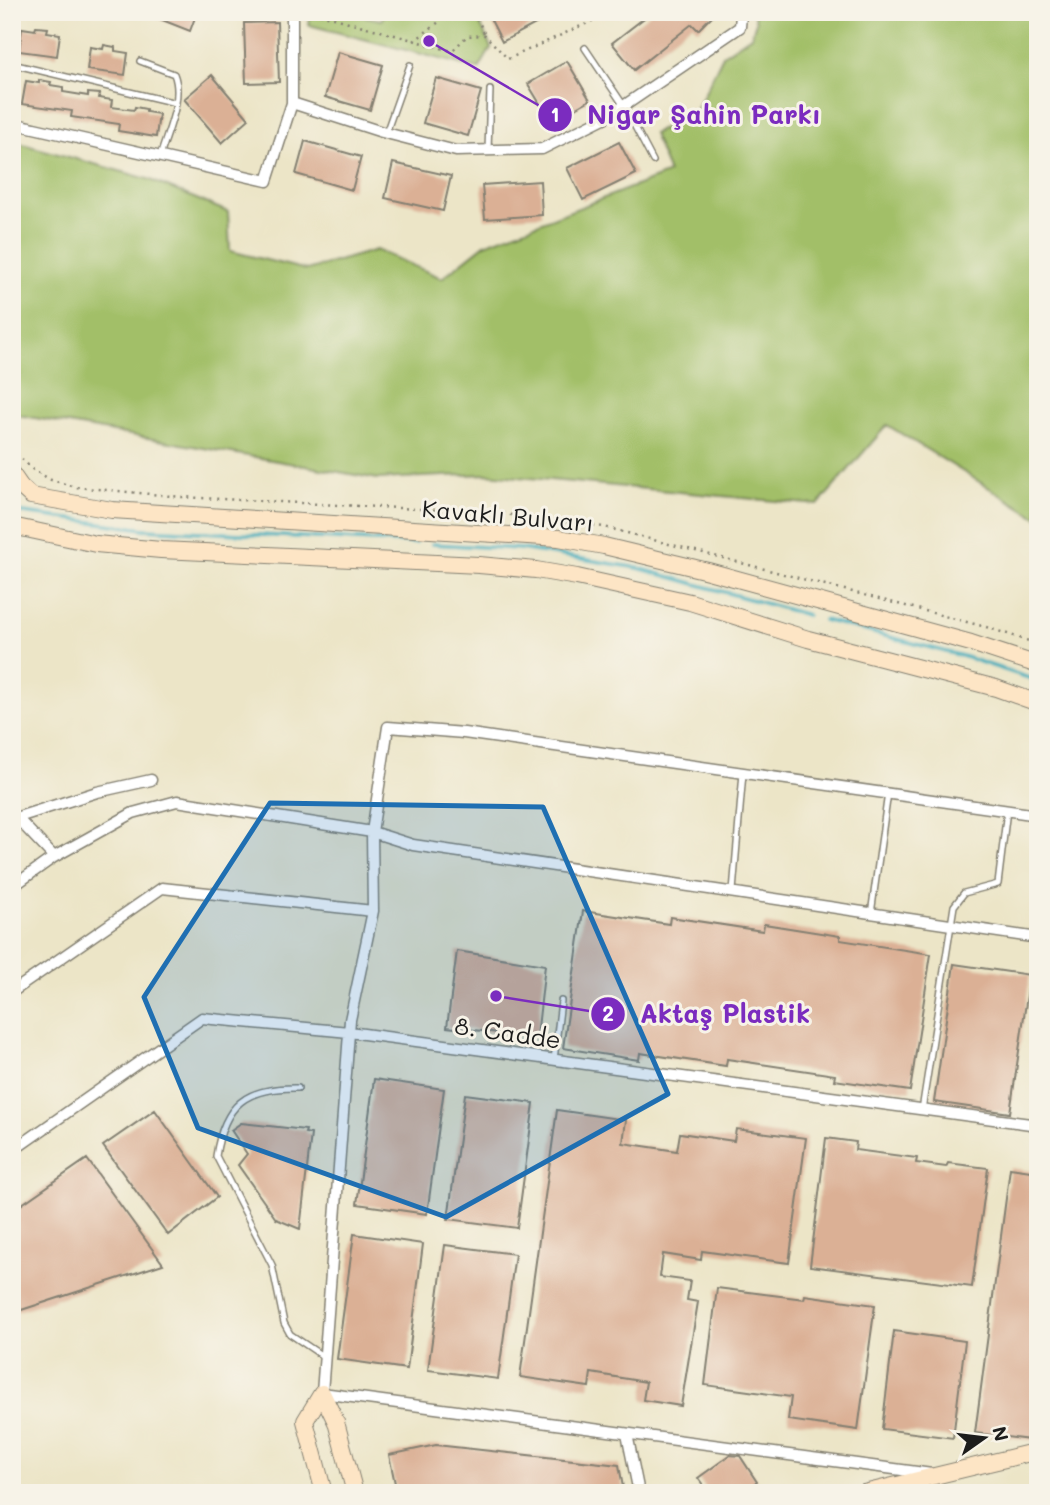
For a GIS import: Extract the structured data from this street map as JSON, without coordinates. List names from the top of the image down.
{
  "streets": {
    "main road": ["Kavaklı Bulvarı"],
    "street": ["8. Cadde"]
  },
  "places": ["Nigar Şahin Parkı", "Aktaş Plastik"],
  "north": "right"
}
